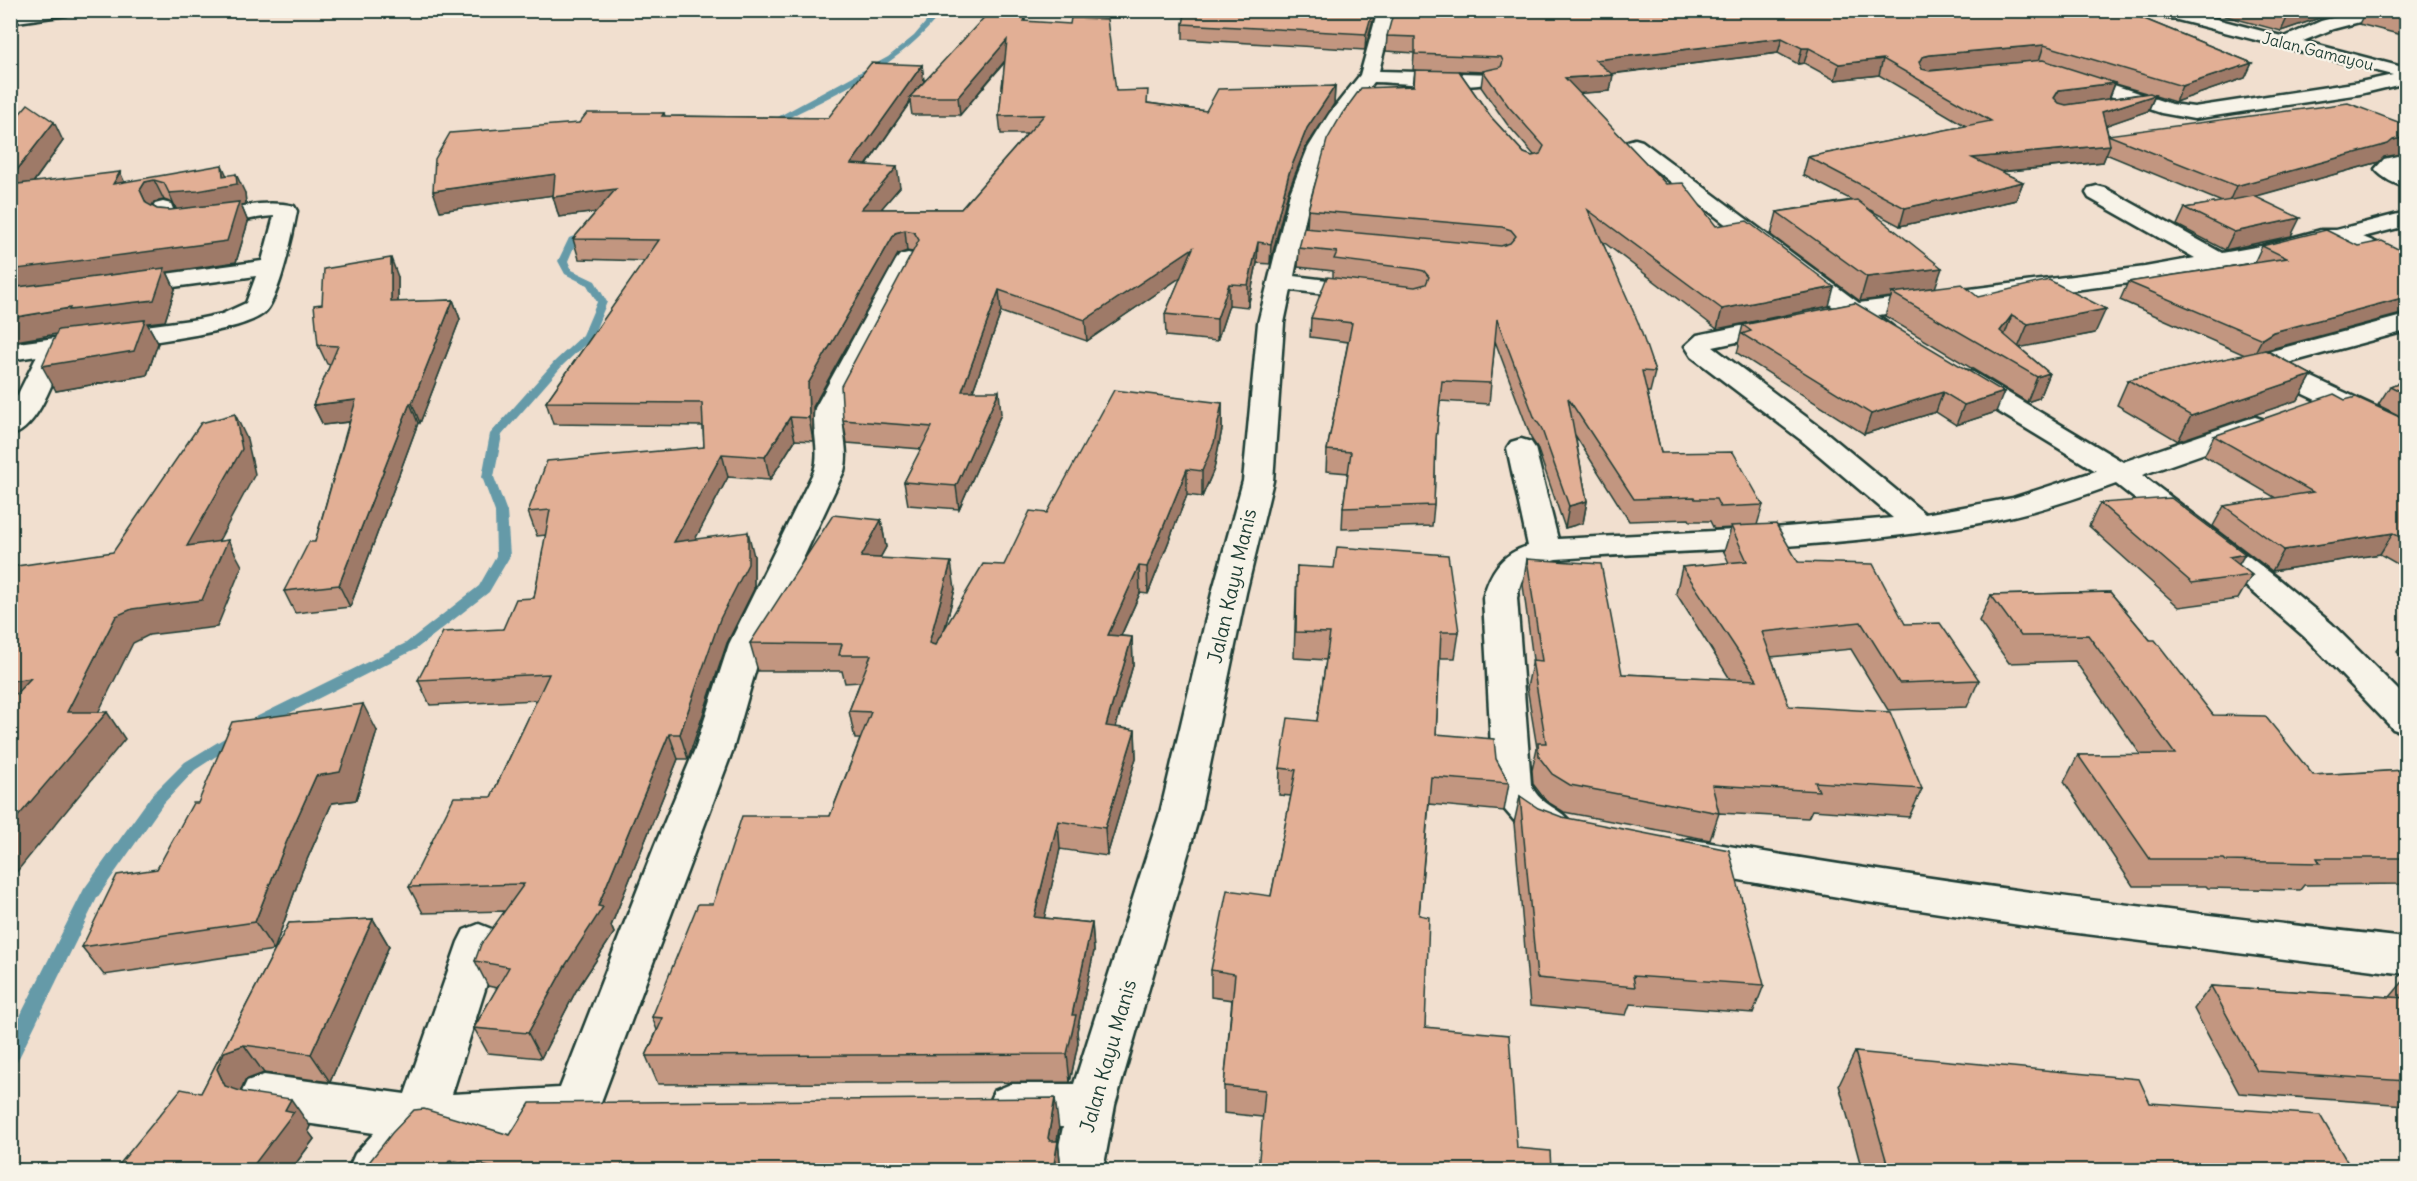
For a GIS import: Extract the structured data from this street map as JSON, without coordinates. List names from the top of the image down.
{
  "streets": {
    "street": ["Jalan Gamayou", "Jalan Kayu Manis"]
  }
}
